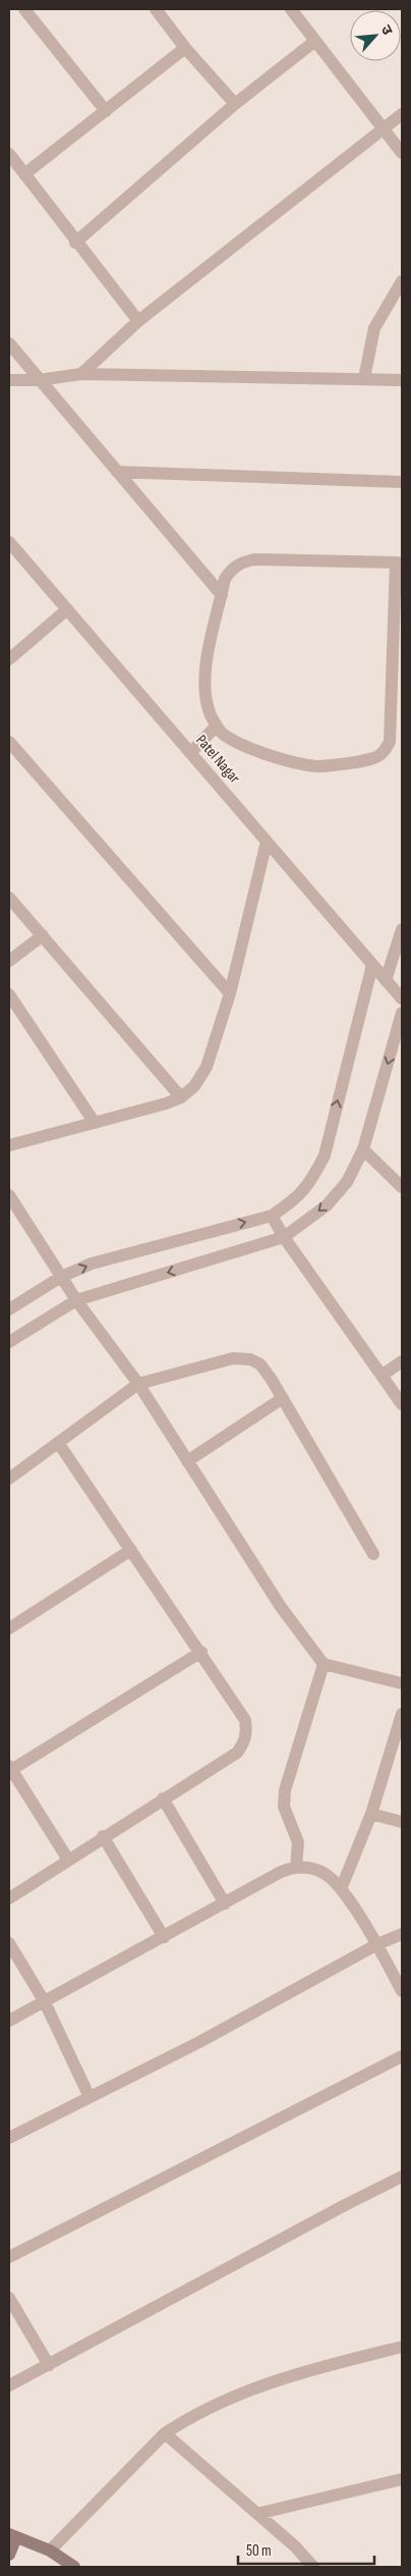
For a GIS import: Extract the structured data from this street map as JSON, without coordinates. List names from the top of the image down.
{
  "streets": {
    "street": ["Patel Nagar"]
  },
  "scale_bar": "50 m",
  "north": "top right"
}
